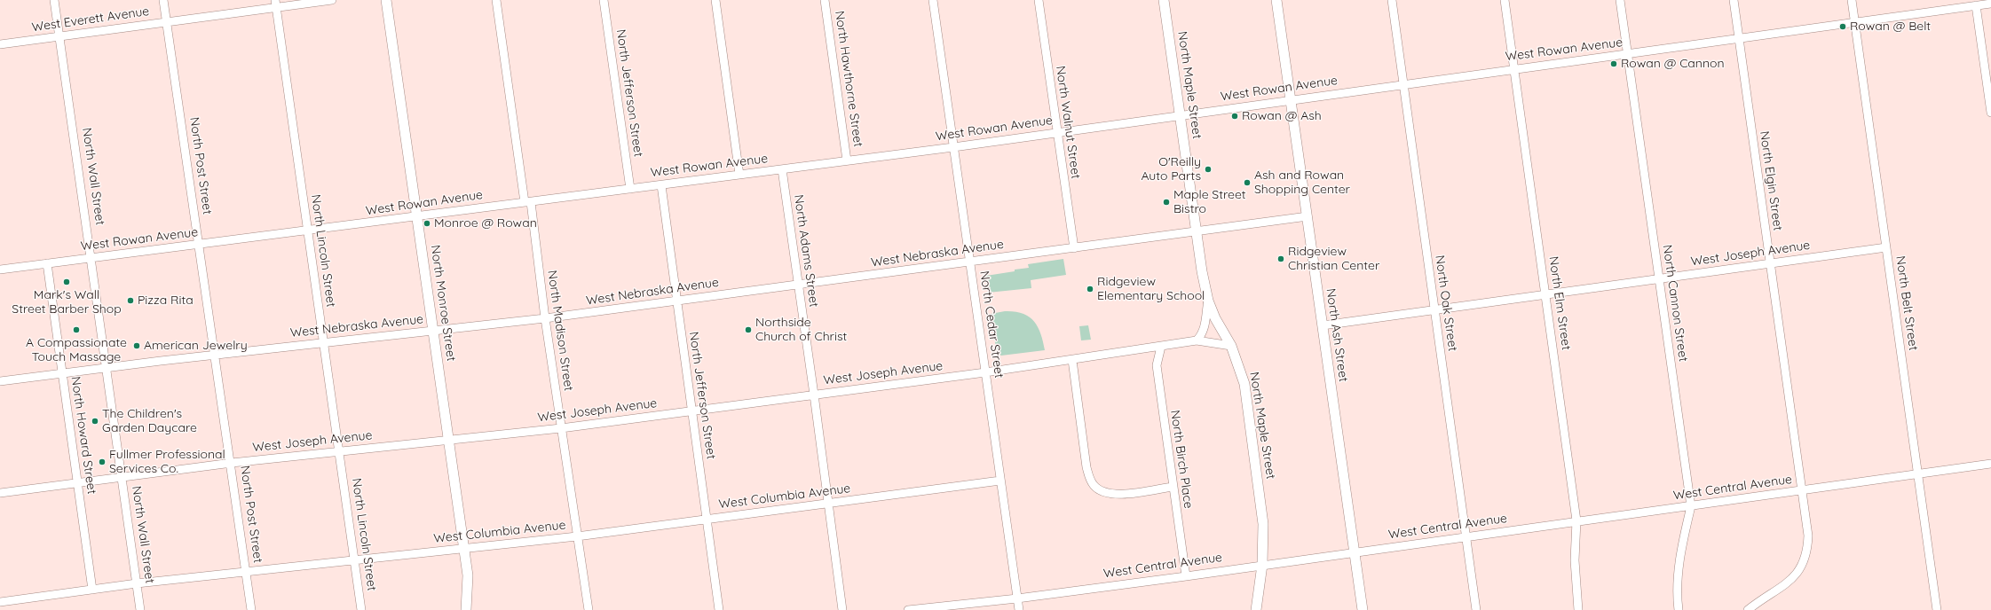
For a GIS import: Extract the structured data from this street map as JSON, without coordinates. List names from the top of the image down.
{
  "streets": {
    "main road": ["North Maple Street", "North Monroe Street", "North Ash Street"],
    "street": [
      "West Everett Avenue",
      "West Rowan Avenue",
      "North Hawthorne Street",
      "North Jefferson Street",
      "North Walnut Street",
      "North Post Street",
      "North Wall Street",
      "North Elgin Street",
      "North Lincoln Street",
      "North Adams Street",
      "West Nebraska Avenue",
      "West Joseph Avenue",
      "North Oak Street",
      "North Elm Street",
      "North Cannon Street",
      "North Belt Street",
      "North Cedar Street",
      "North Madison Street",
      "North Howard Street",
      "North Birch Place",
      "West Central Avenue",
      "West Columbia Avenue"
    ]
  },
  "crossings": [
    ["West Everett Avenue", "North Post Street"],
    ["West Everett Avenue", "North Wall Street"],
    ["West Everett Avenue", "North Lincoln Street"],
    ["West Rowan Avenue", "North Hawthorne Street"],
    ["West Rowan Avenue", "North Maple Street"],
    ["West Rowan Avenue", "North Jefferson Street"],
    ["West Rowan Avenue", "North Walnut Street"],
    ["West Rowan Avenue", "North Post Street"],
    ["West Rowan Avenue", "North Wall Street"],
    ["West Rowan Avenue", "North Elgin Street"],
    ["West Rowan Avenue", "North Lincoln Street"],
    ["West Rowan Avenue", "North Adams Street"],
    ["West Rowan Avenue", "North Monroe Street"],
    ["West Rowan Avenue", "North Oak Street"],
    ["West Rowan Avenue", "North Elm Street"],
    ["West Rowan Avenue", "North Cannon Street"],
    ["West Rowan Avenue", "North Belt Street"],
    ["West Rowan Avenue", "North Cedar Street"],
    ["West Rowan Avenue", "North Madison Street"],
    ["West Rowan Avenue", "North Ash Street"],
    ["West Rowan Avenue", "North Howard Street"],
    ["North Maple Street", "West Nebraska Avenue"],
    ["North Maple Street", "West Joseph Avenue"],
    ["North Maple Street", "West Central Avenue"],
    ["North Jefferson Street", "West Nebraska Avenue"],
    ["North Jefferson Street", "West Joseph Avenue"],
    ["North Jefferson Street", "West Columbia Avenue"],
    ["North Walnut Street", "West Nebraska Avenue"],
    ["North Post Street", "West Nebraska Avenue"],
    ["North Post Street", "West Joseph Avenue"],
    ["North Post Street", "West Columbia Avenue"],
    ["North Wall Street", "West Nebraska Avenue"],
    ["North Wall Street", "West Joseph Avenue"],
    ["North Wall Street", "West Columbia Avenue"],
    ["North Elgin Street", "West Joseph Avenue"],
    ["North Elgin Street", "West Central Avenue"],
    ["North Lincoln Street", "West Nebraska Avenue"],
    ["North Lincoln Street", "West Joseph Avenue"],
    ["North Lincoln Street", "West Columbia Avenue"],
    ["North Adams Street", "West Nebraska Avenue"],
    ["North Adams Street", "West Joseph Avenue"],
    ["North Adams Street", "West Columbia Avenue"],
    ["West Nebraska Avenue", "North Monroe Street"],
    ["West Nebraska Avenue", "North Cedar Street"],
    ["West Nebraska Avenue", "North Madison Street"],
    ["West Nebraska Avenue", "North Ash Street"],
    ["West Nebraska Avenue", "North Howard Street"],
    ["West Joseph Avenue", "North Monroe Street"],
    ["West Joseph Avenue", "North Oak Street"],
    ["West Joseph Avenue", "North Elm Street"],
    ["West Joseph Avenue", "North Cannon Street"],
    ["West Joseph Avenue", "North Belt Street"],
    ["West Joseph Avenue", "North Cedar Street"],
    ["West Joseph Avenue", "North Madison Street"],
    ["West Joseph Avenue", "North Ash Street"],
    ["West Joseph Avenue", "North Howard Street"],
    ["West Joseph Avenue", "North Birch Place"],
    ["North Monroe Street", "West Columbia Avenue"],
    ["North Oak Street", "West Central Avenue"],
    ["North Elm Street", "West Central Avenue"],
    ["North Cannon Street", "West Central Avenue"],
    ["North Belt Street", "West Central Avenue"],
    ["North Cedar Street", "West Central Avenue"],
    ["North Cedar Street", "West Columbia Avenue"],
    ["North Madison Street", "West Columbia Avenue"],
    ["North Ash Street", "West Central Avenue"],
    ["North Howard Street", "West Columbia Avenue"],
    ["North Birch Place", "West Central Avenue"]
  ],
  "places": [
    "Rowan @ Belt",
    "Rowan @ Cannon",
    "Rowan @ Ash",
    "O'Reilly Auto Parts",
    "Ash and Rowan Shopping Center",
    "Maple Street Bistro",
    "Monroe @ Rowan",
    "Ridgeview Christian Center",
    "Mark's Wall Street Barber Shop",
    "Ridgeview Elementary School",
    "Pizza Rita",
    "A Compassionate Touch Massage",
    "Northside Church of Christ",
    "American Jewelry",
    "The Children's Garden Daycare",
    "Fullmer Professional Services Co."
  ]
}
